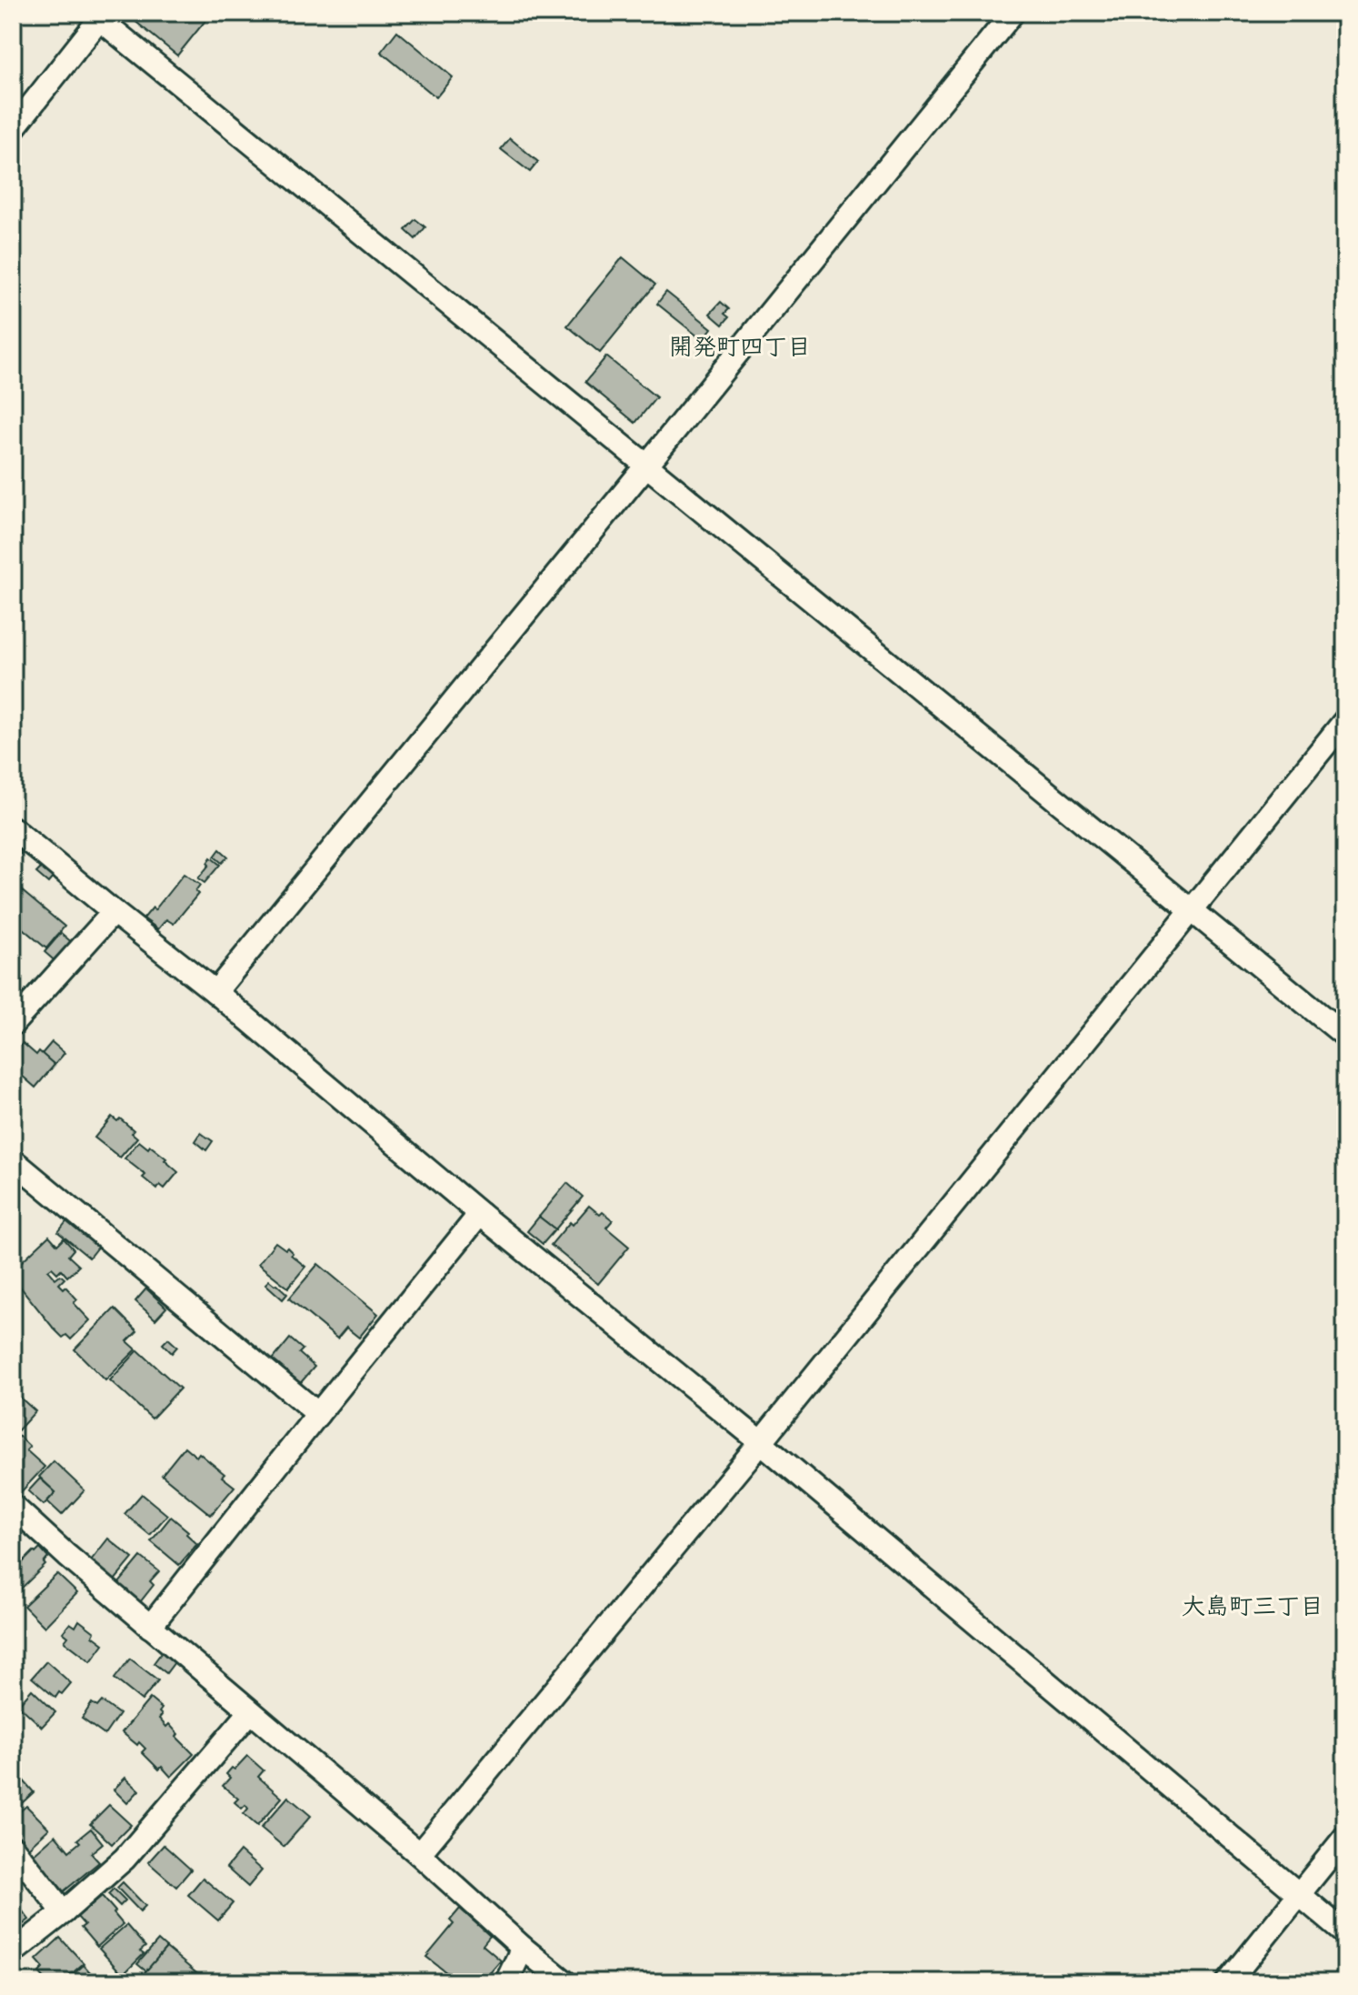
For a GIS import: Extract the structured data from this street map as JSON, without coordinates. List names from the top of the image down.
{
  "districts": ["開発町四丁目", "大島町三丁目"]
}
